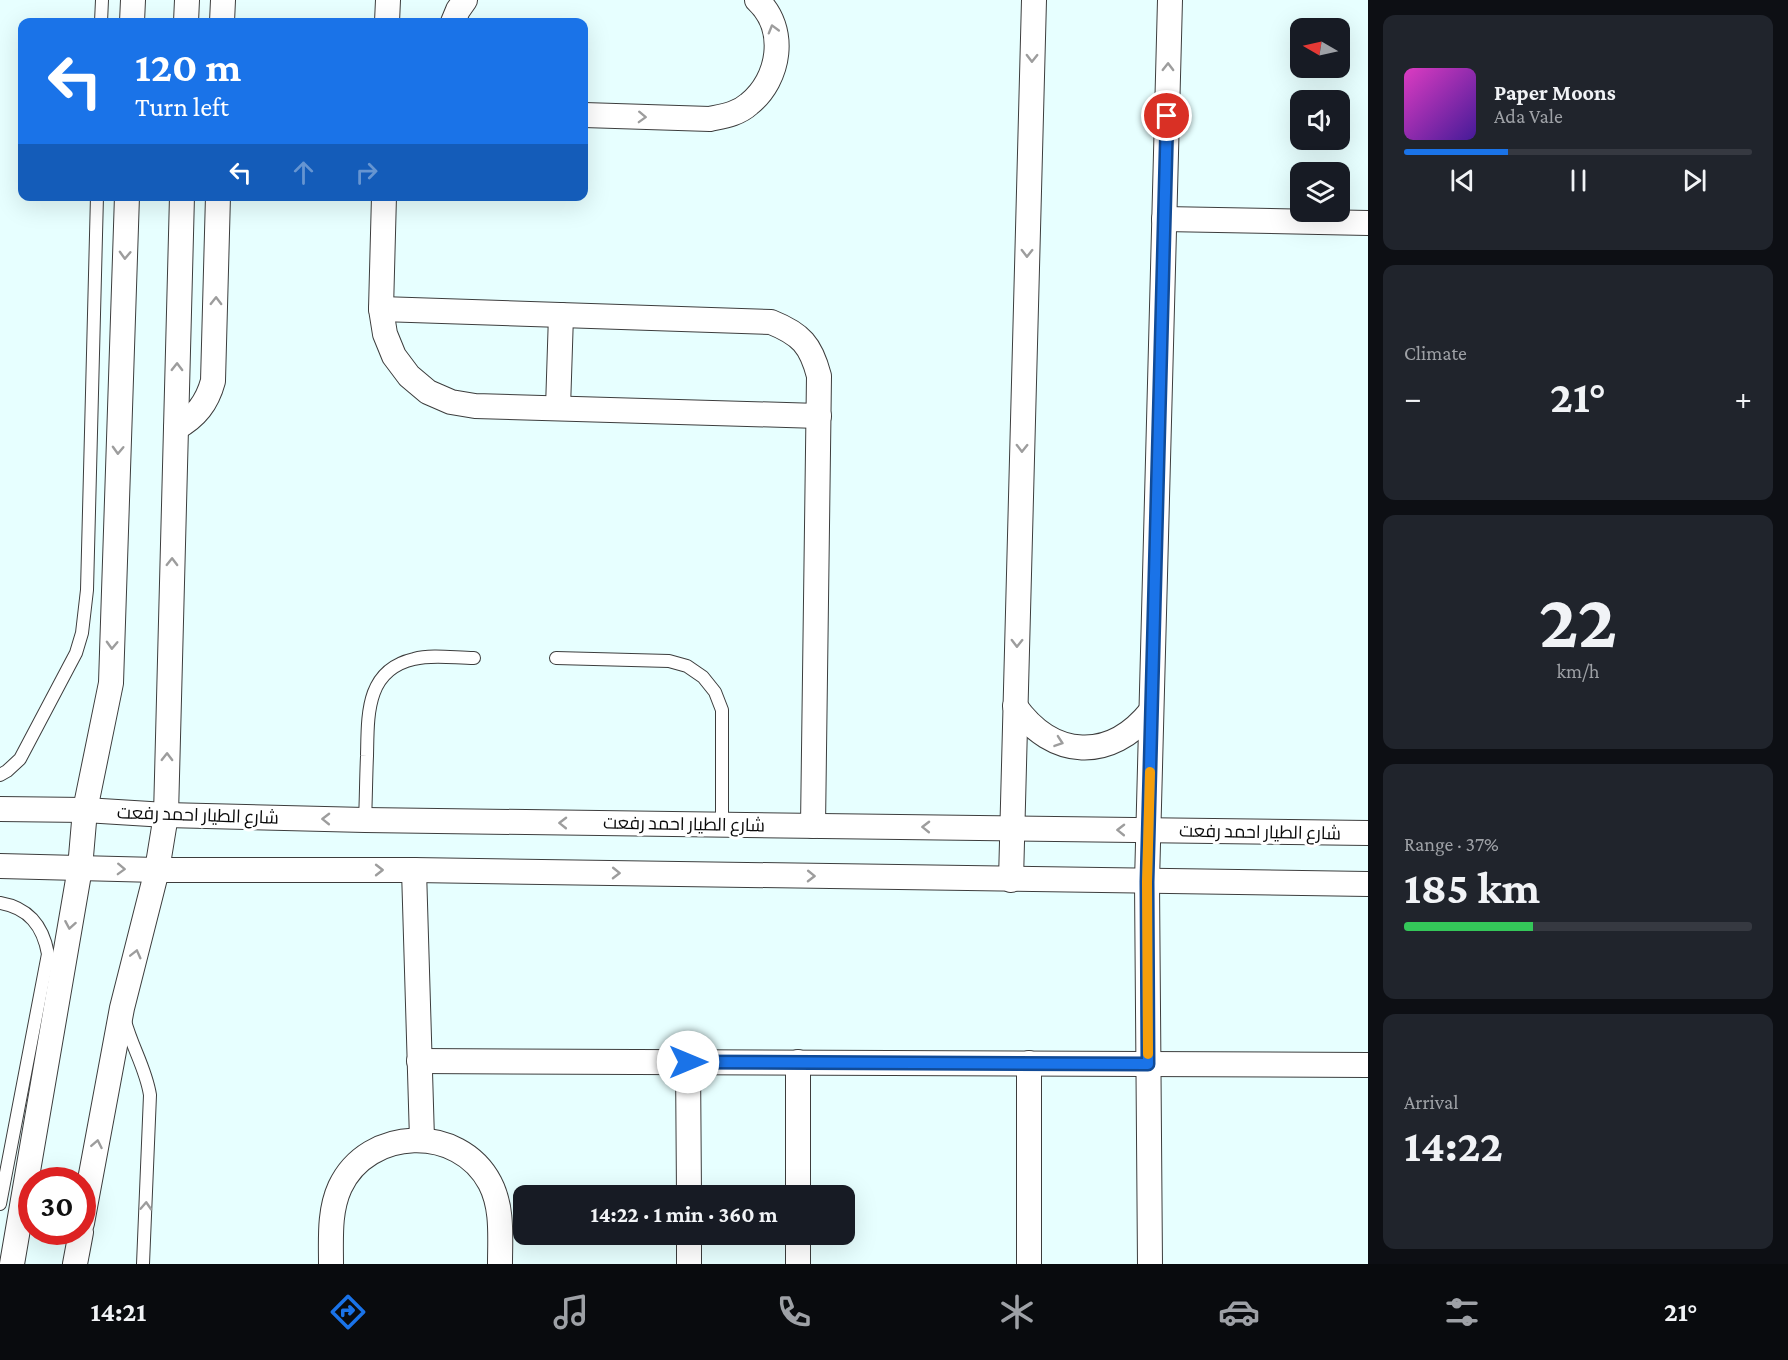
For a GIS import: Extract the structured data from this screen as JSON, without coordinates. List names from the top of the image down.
{
  "streets": {
    "street": ["شارع الطيار احمد رفعت"]
  },
  "north": "left",
  "page": {
    "turn": ["120 m", "Turn left"],
    "song": ["Paper Moons", "Ada Vale"],
    "tile": [
      "Climate",
      ["22", "km/h"],
      ["Range · 37%", "185 km"],
      ["Arrival", "14:22"]
    ],
    "heat": ["−", "21°", "+"],
    "limit": "30",
    "trip": "14:22 · 1 min · 360 m",
    "tabs": ["14:21", "21°"]
  }
}
